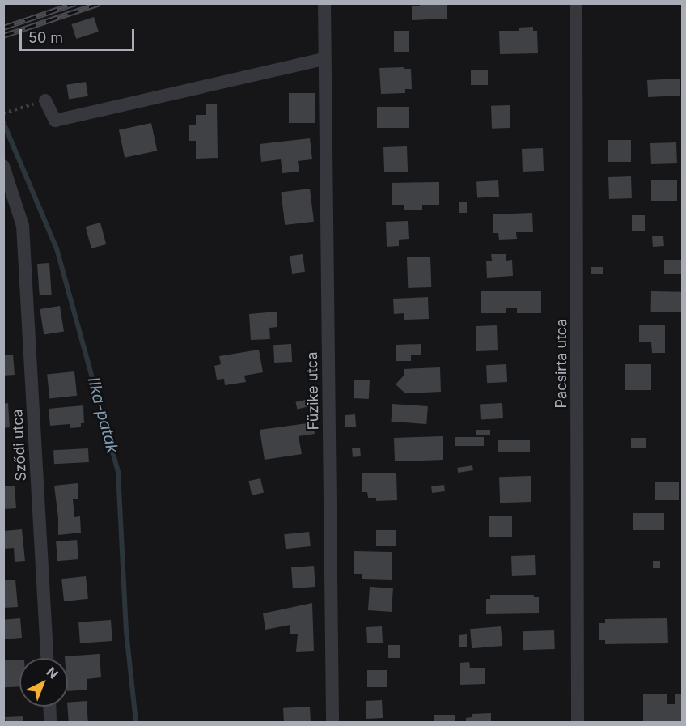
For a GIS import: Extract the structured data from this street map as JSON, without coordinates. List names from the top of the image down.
{
  "streets": {
    "street": ["Pacsirta utca", "Füzike utca", "Sződi utca"]
  },
  "water": ["Ilka-patak"],
  "scale_bar": "50 m",
  "north": "top right"
}
